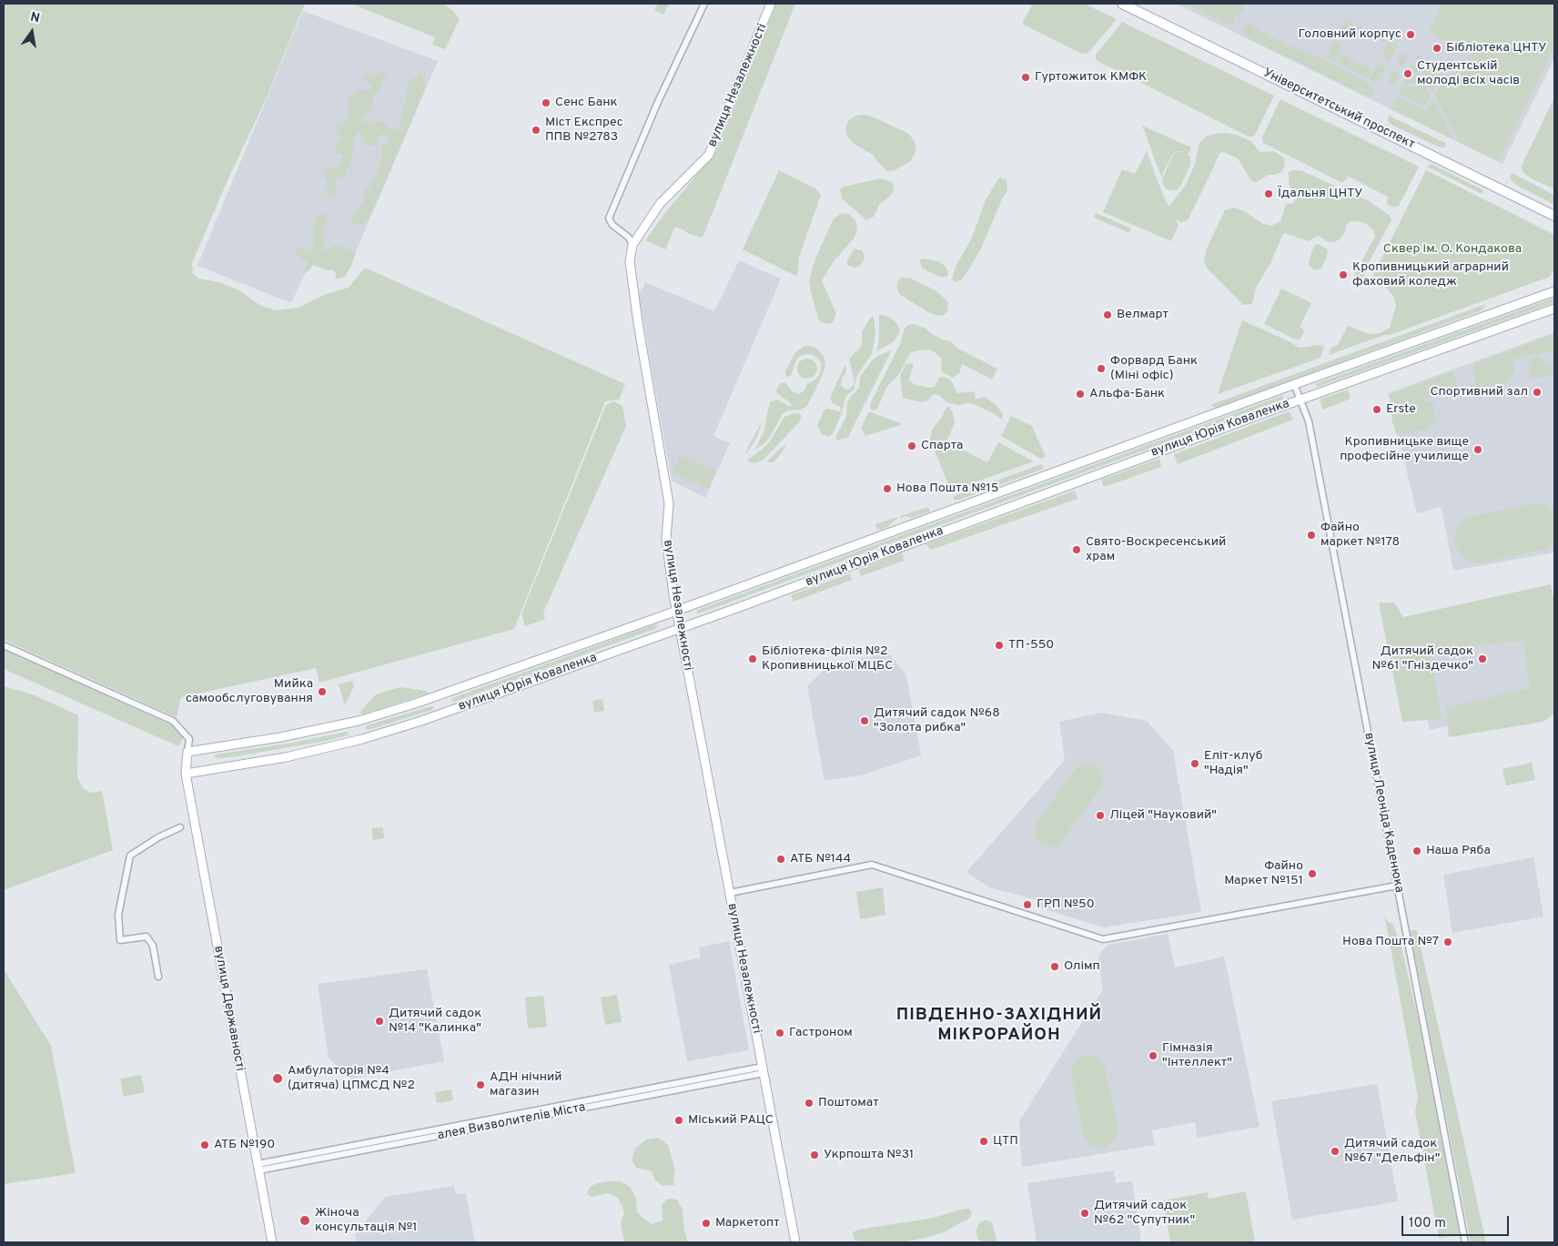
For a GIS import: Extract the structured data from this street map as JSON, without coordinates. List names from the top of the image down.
{
  "streets": {
    "main road": [
      "вулиця Незалежності",
      "Університетський проспект",
      "вулиця Юрія Коваленка",
      "вулиця Державності"
    ],
    "street": ["вулиця Леоніда Каденюка", "алея Визволителів Міста"]
  },
  "crossings": [
    ["вулиця Незалежності", "вулиця Юрія Коваленка"],
    ["вулиця Незалежності", "алея Визволителів Міста"],
    ["вулиця Юрія Коваленка", "вулиця Леоніда Каденюка"],
    ["вулиця Юрія Коваленка", "вулиця Державності"],
    ["вулиця Державності", "алея Визволителів Міста"]
  ],
  "districts": ["ПІВДЕННО-ЗАХІДНИЙ МІКРОРАЙОН"],
  "parks": ["Сквер ім. О. Кондакова"],
  "places": [
    "Головний корпус",
    "Бібліотека ЦНТУ",
    "Студентській молоді всіх часів",
    "Гуртожиток КМФК",
    "Сенс Банк",
    "Міст Експрес ППВ №2783",
    "Їдальня ЦНТУ",
    "Кропивницький аграрний фаховий коледж",
    "Велмарт",
    "Форвард Банк (Міні офіс)",
    "Спортивний зал",
    "Альфа-Банк",
    "Erste",
    "Спарта",
    "Кропивницьке вище професійне училище",
    "Нова Пошта №15",
    "Файно маркет №178",
    "Свято-Воскресенський храм",
    "ТП-550",
    "Бібліотека-філія №2 Кропивницької МЦБС",
    "Дитячий садок №61 \"Гніздечко\"",
    "Мийка самообслуговування",
    "Дитячий садок №68 \"Золота рибка\"",
    "Еліт-клуб \"Надія\"",
    "Ліцей \"Науковий\"",
    "Наша Ряба",
    "АТБ №144",
    "Файно Маркет №151",
    "ГРП №50",
    "Нова Пошта №7",
    "Олімп",
    "Дитячий садок №14 \"Калинка\"",
    "Гастроном",
    "Гімназія \"Інтеллект\"",
    "Амбулаторія №4 (дитяча) ЦПМСД №2",
    "АДН нічний магазин",
    "Поштомат",
    "Міський РАЦС",
    "ЦТП",
    "АТБ №190",
    "Дитячий садок №67 \"Дельфін\"",
    "Укрпошта №31",
    "Дитячий садок №62 \"Супутник\"",
    "Жіноча консультація №1",
    "Маркетопт"
  ],
  "scale_bar": "100 m",
  "north": "top"
}
